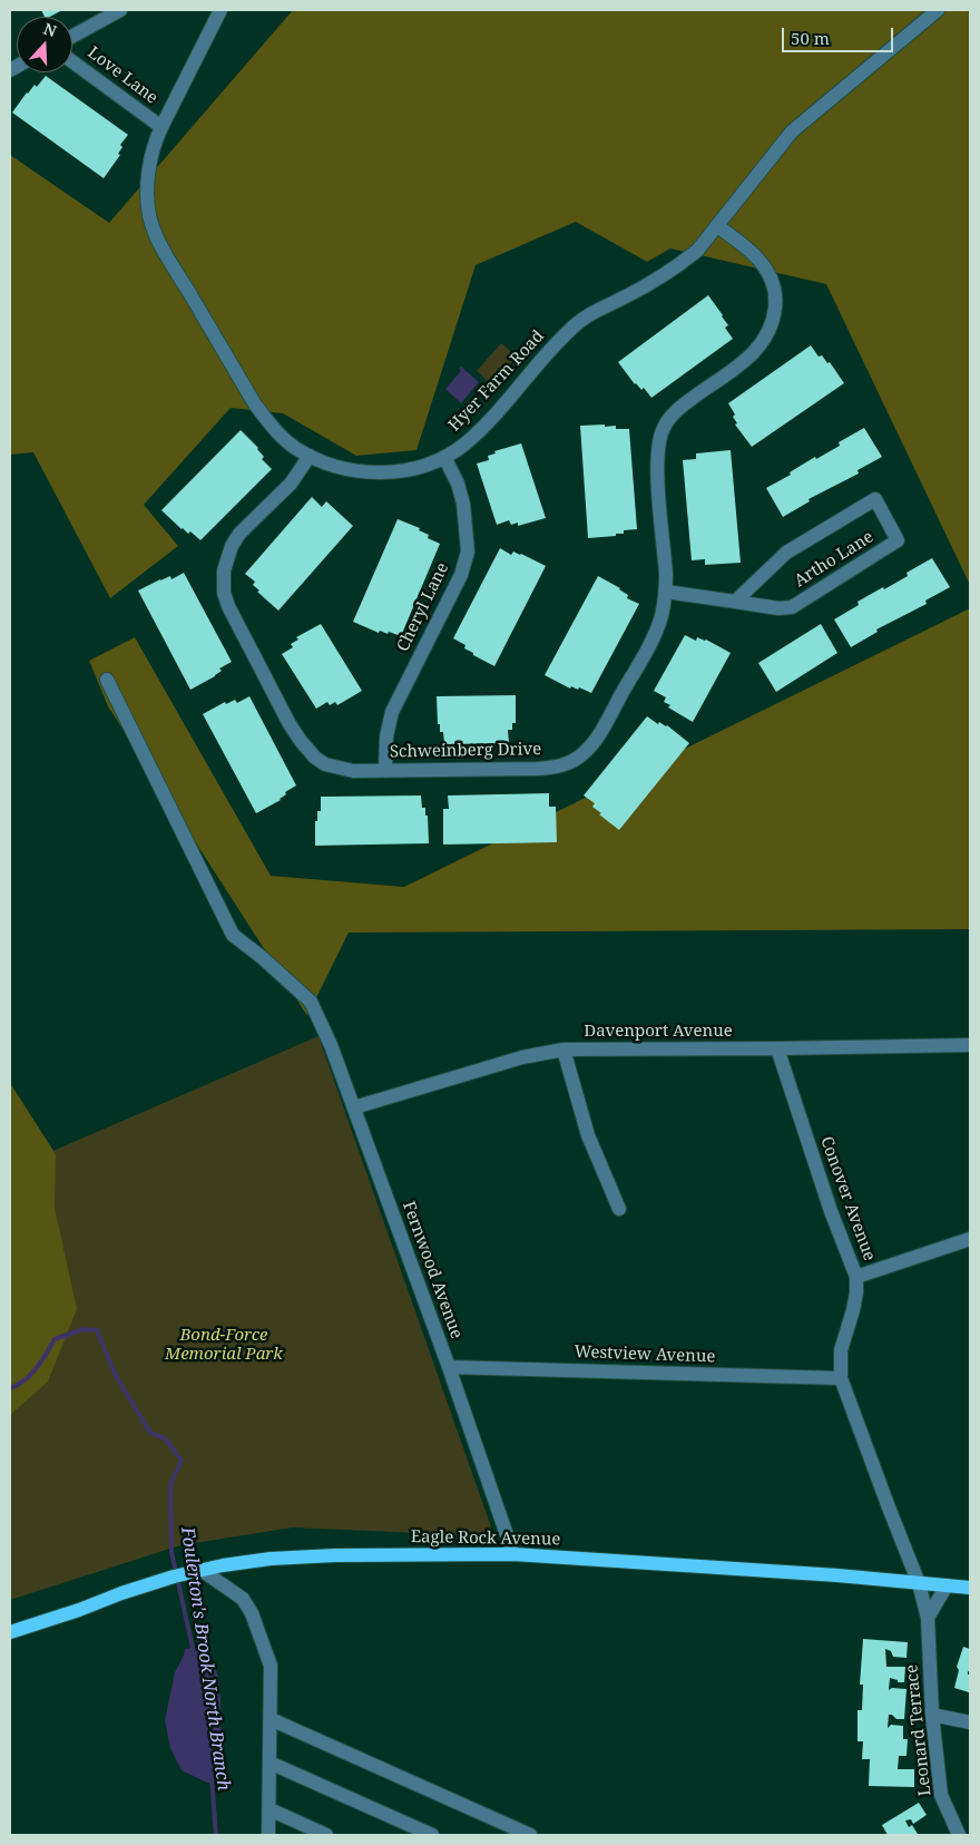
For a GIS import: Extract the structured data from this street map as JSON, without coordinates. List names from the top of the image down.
{
  "streets": {
    "main road": ["Eagle Rock Avenue"],
    "street": [
      "Love Lane",
      "Hyer Farm Road",
      "Artho Lane",
      "Cheryl Lane",
      "Schweinberg Drive",
      "Davenport Avenue",
      "Conover Avenue",
      "Fernwood Avenue",
      "Westview Avenue",
      "Leonard Terrace"
    ]
  },
  "crossings": [
    ["Love Lane", "Hyer Farm Road"],
    ["Hyer Farm Road", "Cheryl Lane"],
    ["Hyer Farm Road", "Schweinberg Drive"],
    ["Artho Lane", "Schweinberg Drive"],
    ["Cheryl Lane", "Schweinberg Drive"],
    ["Davenport Avenue", "Conover Avenue"],
    ["Davenport Avenue", "Fernwood Avenue"],
    ["Conover Avenue", "Westview Avenue"],
    ["Conover Avenue", "Eagle Rock Avenue"],
    ["Conover Avenue", "Leonard Terrace"],
    ["Fernwood Avenue", "Westview Avenue"],
    ["Fernwood Avenue", "Eagle Rock Avenue"],
    ["Eagle Rock Avenue", "Leonard Terrace"]
  ],
  "water": ["Foulerton's Brook North Branch"],
  "parks": ["Bond-Force Memorial Park"],
  "scale_bar": "50 m",
  "north": "top"
}
